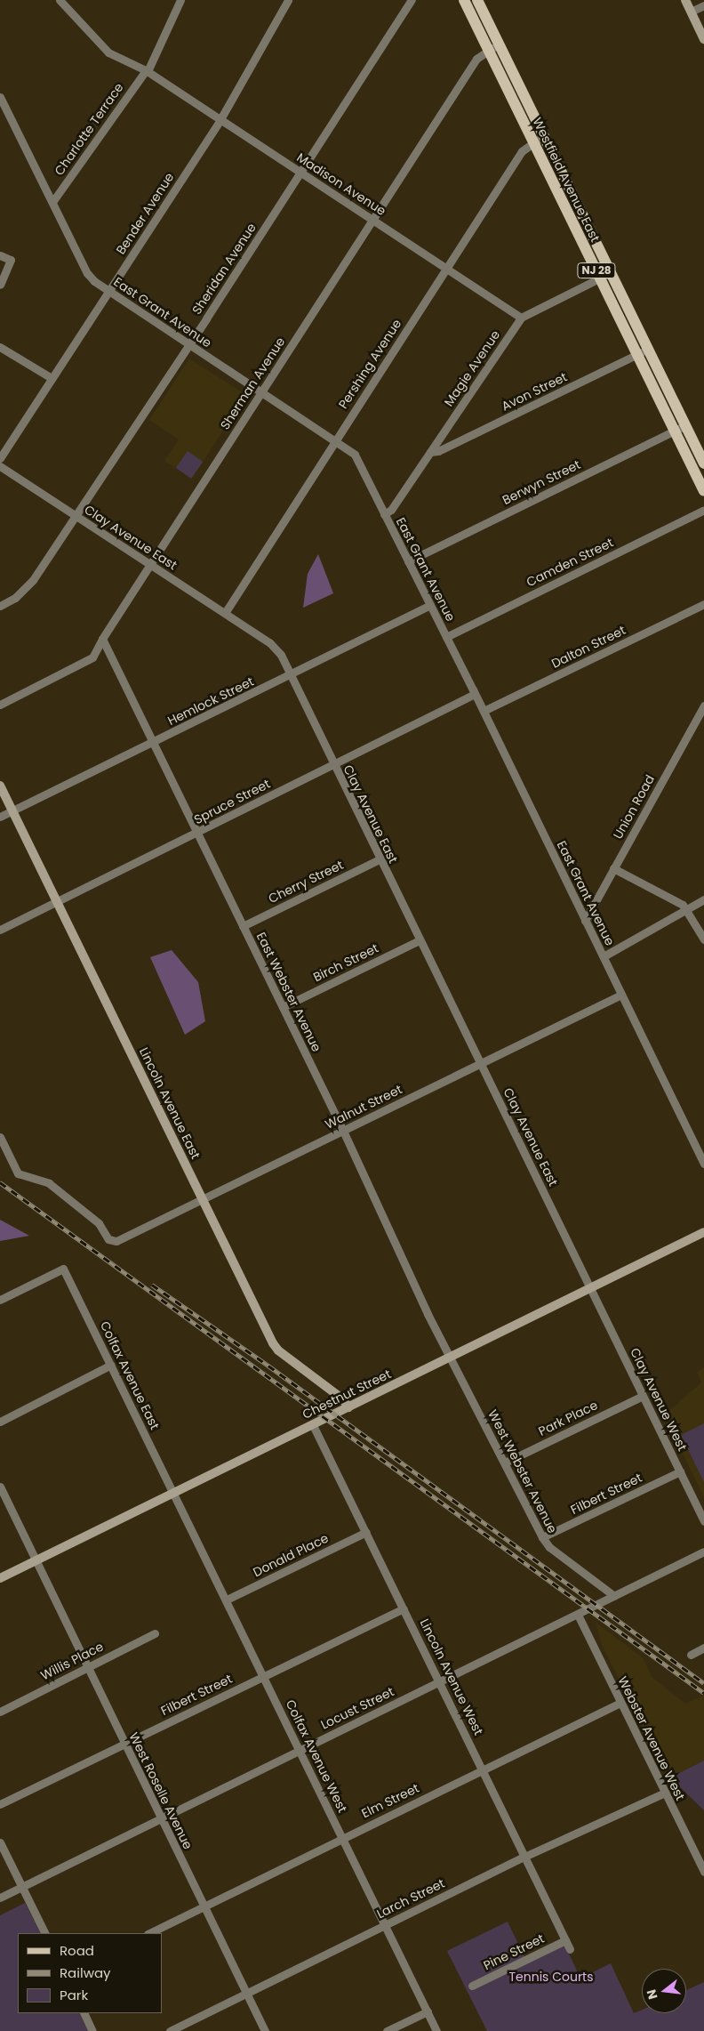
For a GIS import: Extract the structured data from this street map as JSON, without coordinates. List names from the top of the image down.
{
  "streets": {
    "main road": ["Westfield Avenue East", "NJ 28"],
    "street": [
      "Charlotte Terrace",
      "Madison Avenue",
      "Bender Avenue",
      "Sheridan Avenue",
      "East Grant Avenue",
      "Pershing Avenue",
      "Magie Avenue",
      "Sherman Avenue",
      "Avon Street",
      "Berwyn Street",
      "Clay Avenue East",
      "Camden Street",
      "Dalton Street",
      "Hemlock Street",
      "Spruce Street",
      "Union Road",
      "Cherry Street",
      "Birch Street",
      "East Webster Avenue",
      "Lincoln Avenue East",
      "Walnut Street",
      "Colfax Avenue East",
      "Chestnut Street",
      "Clay Avenue West",
      "Park Place",
      "West Webster Avenue",
      "Filbert Street",
      "Donald Place",
      "Willis Place",
      "Lincoln Avenue West",
      "Locust Street",
      "Webster Avenue West",
      "Colfax Avenue West",
      "West Roselle Avenue",
      "Elm Street",
      "Larch Street",
      "Pine Street"
    ]
  },
  "crossings": [
    ["Charlotte Terrace", "Madison Avenue"],
    ["Charlotte Terrace", "East Grant Avenue"],
    ["Westfield Avenue East", "Pershing Avenue"],
    ["Westfield Avenue East", "Magie Avenue"],
    ["Westfield Avenue East", "Sherman Avenue"],
    ["Westfield Avenue East", "Avon Street"],
    ["Westfield Avenue East", "Berwyn Street"],
    ["Madison Avenue", "Bender Avenue"],
    ["Madison Avenue", "Sheridan Avenue"],
    ["Madison Avenue", "Pershing Avenue"],
    ["Madison Avenue", "Magie Avenue"],
    ["Madison Avenue", "Sherman Avenue"],
    ["Bender Avenue", "East Grant Avenue"],
    ["Sheridan Avenue", "East Grant Avenue"],
    ["Sheridan Avenue", "Clay Avenue East"],
    ["East Grant Avenue", "Pershing Avenue"],
    ["East Grant Avenue", "Magie Avenue"],
    ["East Grant Avenue", "Sherman Avenue"],
    ["East Grant Avenue", "Berwyn Street"],
    ["East Grant Avenue", "Camden Street"],
    ["East Grant Avenue", "Dalton Street"],
    ["East Grant Avenue", "Hemlock Street"],
    ["East Grant Avenue", "Spruce Street"],
    ["East Grant Avenue", "Union Road"],
    ["East Grant Avenue", "Walnut Street"],
    ["Pershing Avenue", "Clay Avenue East"],
    ["Magie Avenue", "Avon Street"],
    ["Sherman Avenue", "Clay Avenue East"],
    ["Sherman Avenue", "East Webster Avenue"],
    ["Clay Avenue East", "Hemlock Street"],
    ["Clay Avenue East", "Spruce Street"],
    ["Clay Avenue East", "Cherry Street"],
    ["Clay Avenue East", "Birch Street"],
    ["Clay Avenue East", "Walnut Street"],
    ["Clay Avenue East", "Chestnut Street"],
    ["Clay Avenue East", "Clay Avenue West"],
    ["Hemlock Street", "East Webster Avenue"],
    ["Hemlock Street", "Lincoln Avenue East"],
    ["Spruce Street", "East Webster Avenue"],
    ["Spruce Street", "Lincoln Avenue East"],
    ["Cherry Street", "East Webster Avenue"],
    ["Birch Street", "East Webster Avenue"],
    ["East Webster Avenue", "Walnut Street"],
    ["East Webster Avenue", "Chestnut Street"],
    ["East Webster Avenue", "West Webster Avenue"],
    ["Lincoln Avenue East", "Walnut Street"],
    ["Lincoln Avenue East", "Chestnut Street"],
    ["Colfax Avenue East", "Chestnut Street"],
    ["Colfax Avenue East", "Colfax Avenue West"],
    ["Chestnut Street", "Clay Avenue West"],
    ["Chestnut Street", "West Webster Avenue"],
    ["Chestnut Street", "Lincoln Avenue West"],
    ["Chestnut Street", "Colfax Avenue West"],
    ["Chestnut Street", "West Roselle Avenue"],
    ["Clay Avenue West", "Park Place"],
    ["Clay Avenue West", "Filbert Street"],
    ["Park Place", "West Webster Avenue"],
    ["West Webster Avenue", "Filbert Street"],
    ["West Webster Avenue", "Locust Street"],
    ["Filbert Street", "Lincoln Avenue West"],
    ["Filbert Street", "Colfax Avenue West"],
    ["Filbert Street", "West Roselle Avenue"],
    ["Donald Place", "Lincoln Avenue West"],
    ["Donald Place", "Colfax Avenue West"],
    ["Willis Place", "West Roselle Avenue"],
    ["Lincoln Avenue West", "Locust Street"],
    ["Lincoln Avenue West", "Elm Street"],
    ["Lincoln Avenue West", "Larch Street"],
    ["Lincoln Avenue West", "Pine Street"],
    ["Locust Street", "Webster Avenue West"],
    ["Locust Street", "Colfax Avenue West"],
    ["Locust Street", "West Roselle Avenue"],
    ["Webster Avenue West", "Elm Street"],
    ["Webster Avenue West", "Larch Street"],
    ["Colfax Avenue West", "Elm Street"],
    ["Colfax Avenue West", "Larch Street"],
    ["West Roselle Avenue", "Elm Street"],
    ["West Roselle Avenue", "Larch Street"]
  ],
  "parks": ["Tennis Courts"],
  "legend": ["Road", "Railway", "Park"],
  "north": "left"
}
